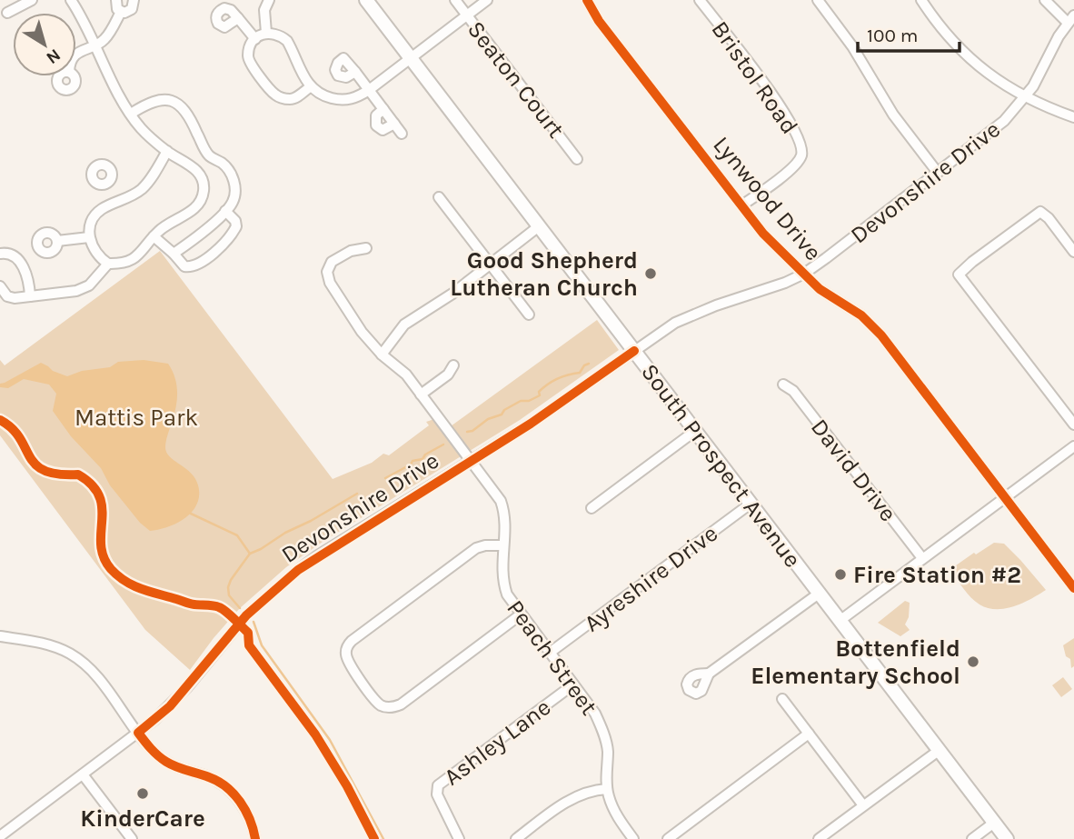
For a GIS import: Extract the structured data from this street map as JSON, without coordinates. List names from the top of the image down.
{
  "streets": {
    "main road": ["South Prospect Avenue"],
    "street": [
      "Bristol Road",
      "Seaton Court",
      "Devonshire Drive",
      "Lynwood Drive",
      "David Drive",
      "Ayreshire Drive",
      "Peach Street",
      "Ashley Lane"
    ]
  },
  "crossings": [
    ["Bristol Road", "Lynwood Drive"],
    ["Devonshire Drive", "Lynwood Drive"],
    ["Devonshire Drive", "South Prospect Avenue"],
    ["Devonshire Drive", "Peach Street"],
    ["South Prospect Avenue", "Ayreshire Drive"],
    ["Ayreshire Drive", "Peach Street"],
    ["Peach Street", "Ashley Lane"]
  ],
  "parks": ["Mattis Park"],
  "places": [
    "Good Shepherd Lutheran Church",
    "Fire Station #2",
    "Bottenfield Elementary School",
    "KinderCare"
  ],
  "scale_bar": "100 m",
  "north": "bottom right"
}
